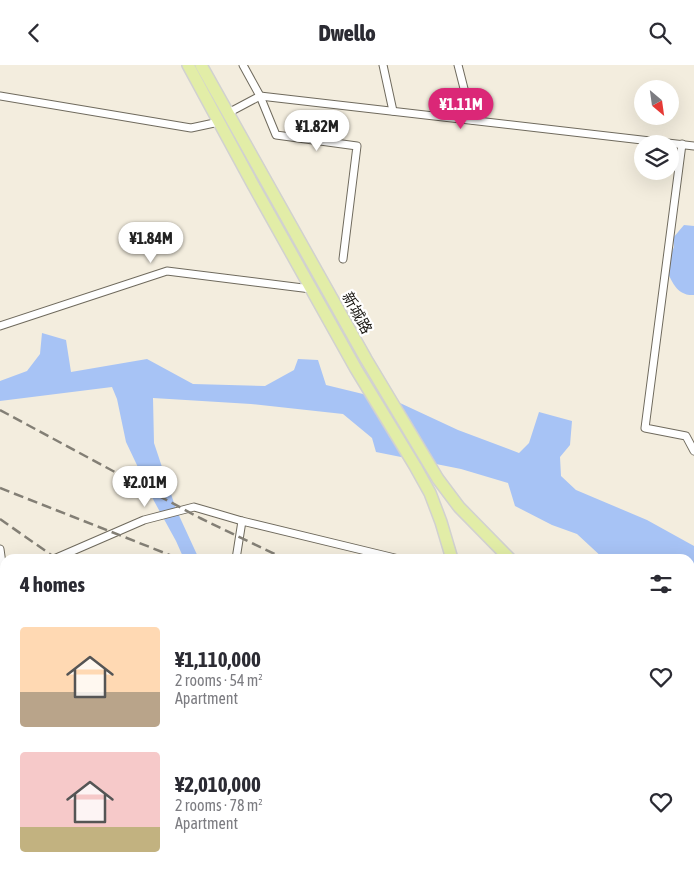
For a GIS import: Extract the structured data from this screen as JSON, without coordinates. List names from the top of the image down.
{
  "streets": {
    "main road": ["新城路"]
  },
  "north": "bottom right",
  "page": {
    "header": "Dwello",
    "price": [
      "¥1.11M",
      "¥1.82M",
      "¥1.84M",
      "¥2.01M"
    ],
    "heading": "4 homes",
    "list": [
      {
        "name": "¥1,110,000",
        "note": "2 rooms · 54 m² · Apartment"
      },
      {
        "name": "¥2,010,000",
        "note": "2 rooms · 78 m² · Apartment"
      }
    ]
  }
}
